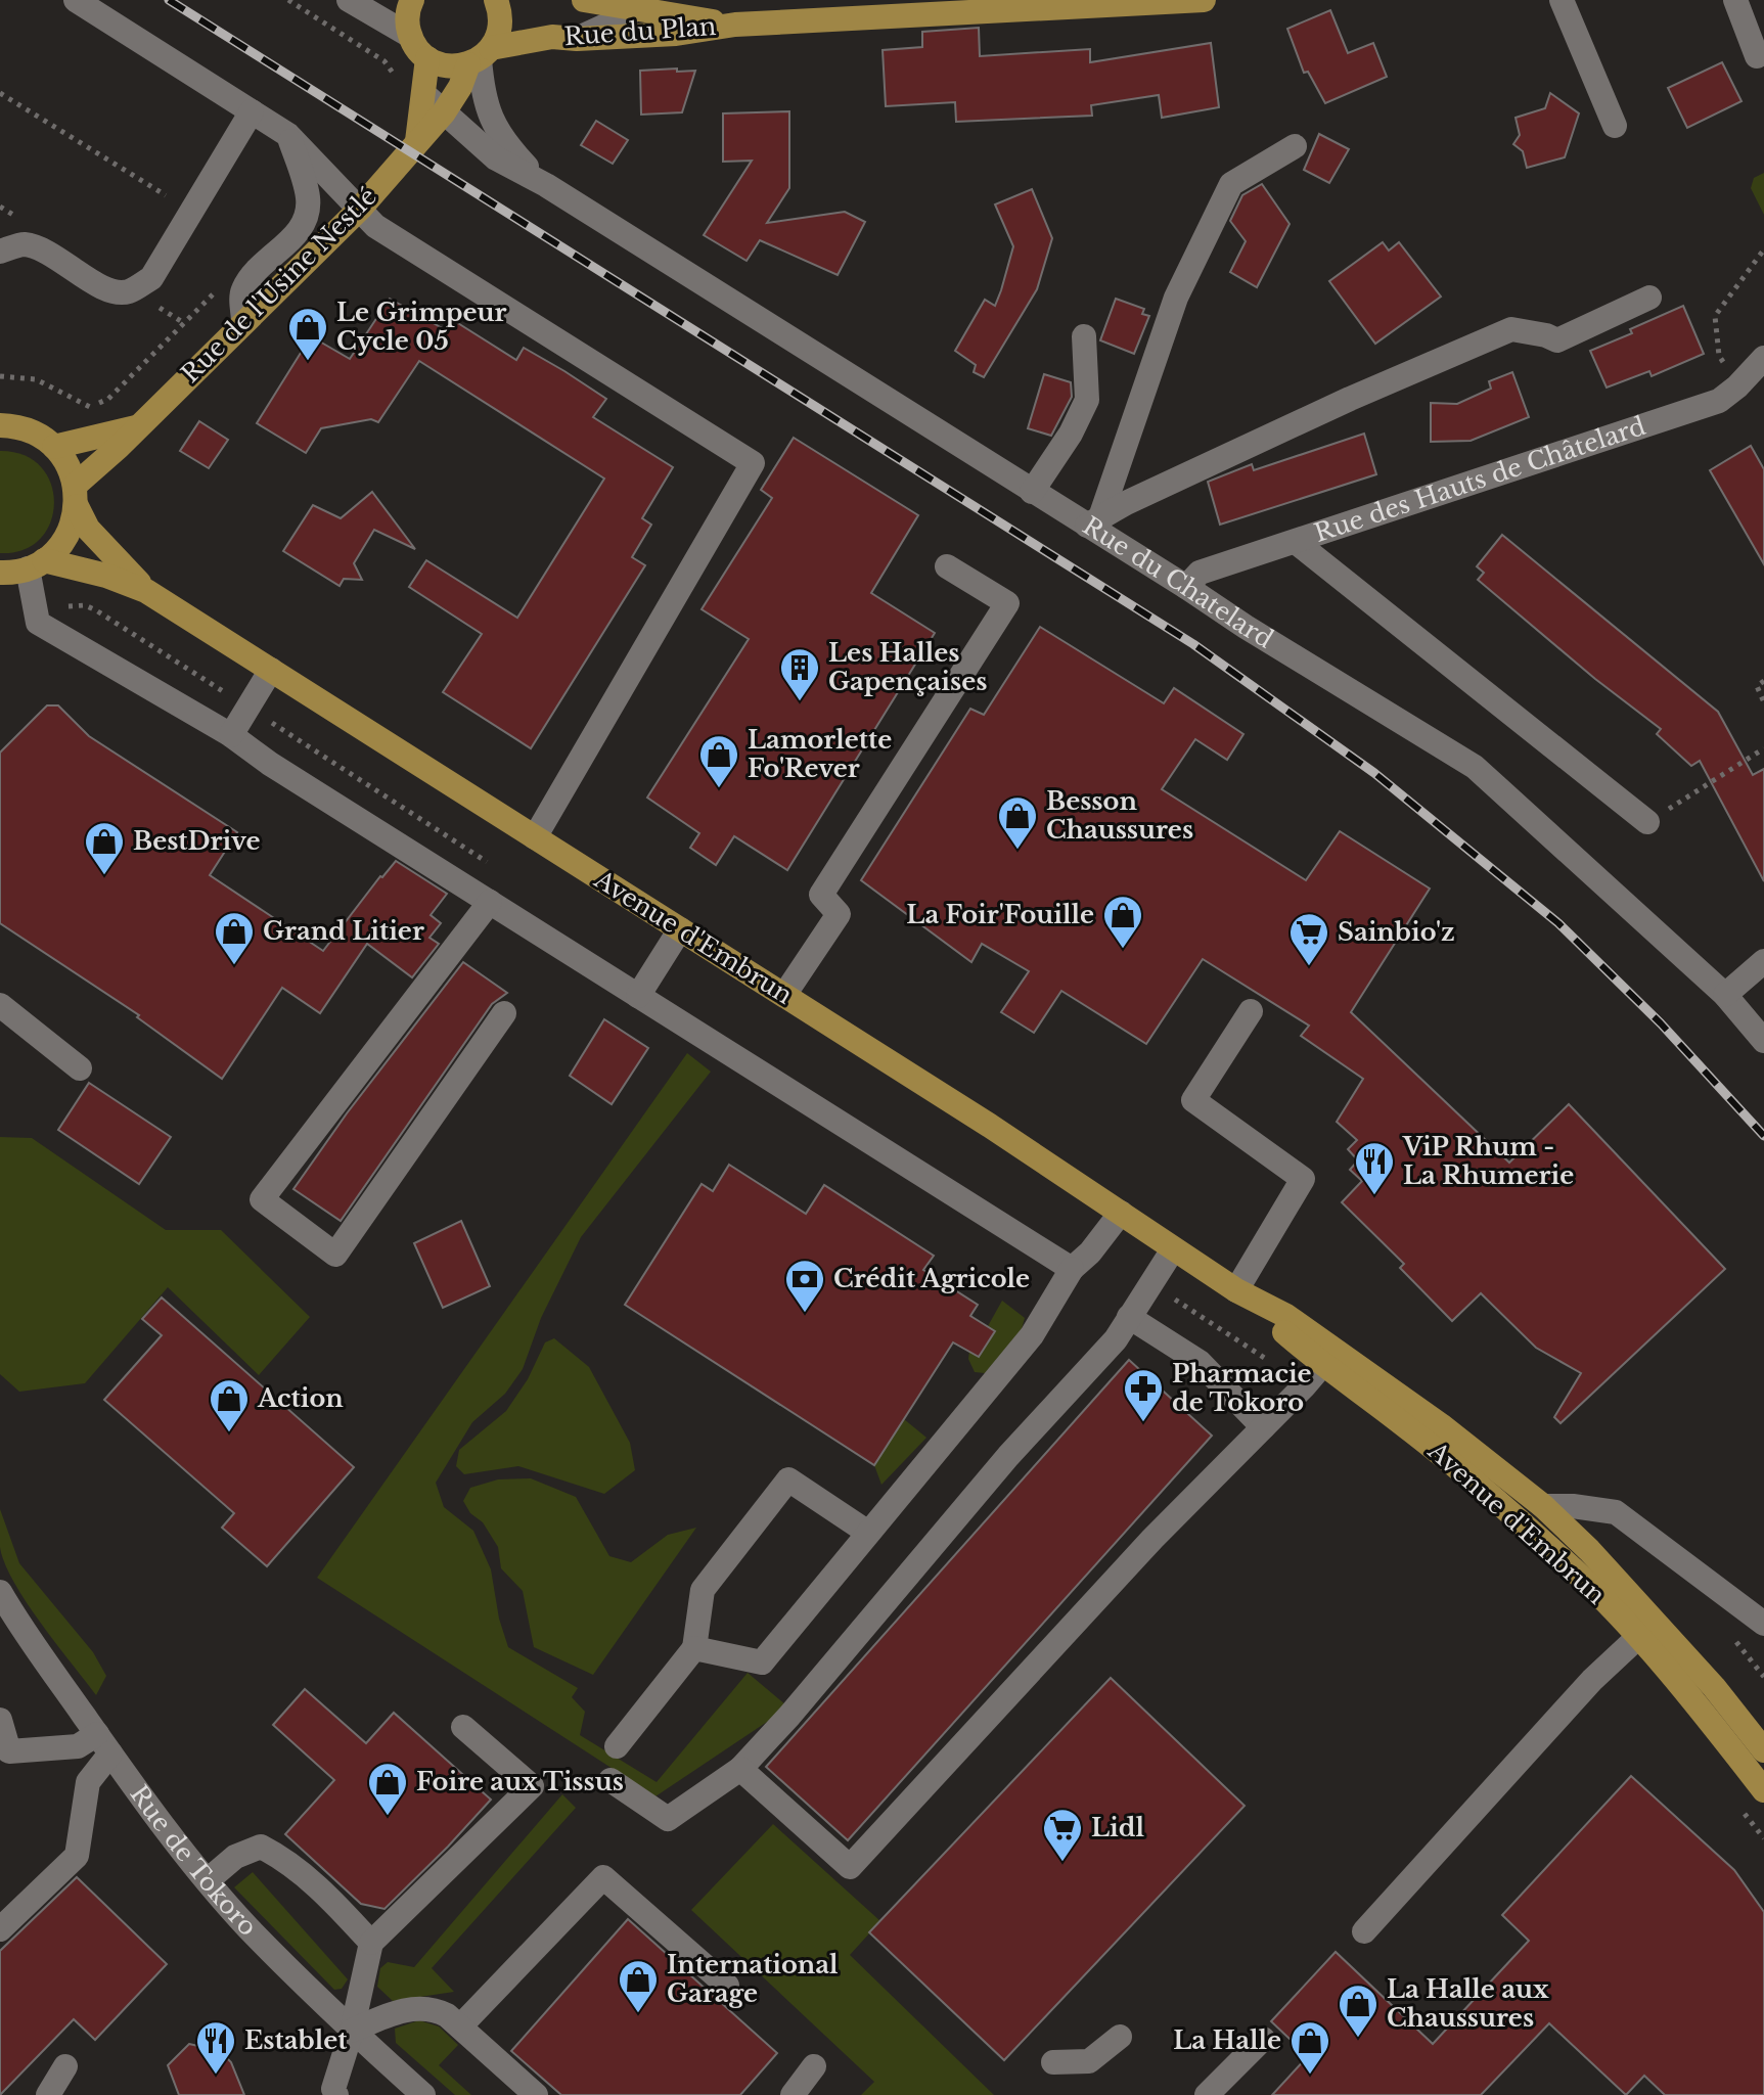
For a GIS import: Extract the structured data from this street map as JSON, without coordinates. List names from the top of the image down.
{
  "streets": {
    "main road": ["Rue du Plan", "Rue de l'Usine Nestlé", "Avenue d'Embrun"],
    "street": ["Rue des Hauts de Châtelard", "Rue du Chatelard", "Rue de Tokoro"]
  },
  "crossings": [
    ["Rue du Plan", "Rue de l'Usine Nestlé"],
    ["Rue du Plan", "Rue du Chatelard"],
    ["Rue de l'Usine Nestlé", "Rue du Chatelard"],
    ["Rue de l'Usine Nestlé", "Avenue d'Embrun"],
    ["Rue des Hauts de Châtelard", "Rue du Chatelard"]
  ],
  "places": {
    "shop": [
      "Le Grimpeur Cycle 05",
      "Lamorlette Fo'Rever",
      "Besson Chaussures",
      "BestDrive",
      "La Foir'Fouille",
      "Grand Litier",
      "Action",
      "Foire aux Tissus",
      "International Garage",
      "La Halle aux Chaussures",
      "La Halle"
    ],
    "building": ["Les Halles Gapençaises"],
    "supermarket": ["Sainbio'z", "Lidl"],
    "restaurant": ["ViP Rhum - La Rhumerie", "Establet"],
    "bank": ["Crédit Agricole"],
    "pharmacy": ["Pharmacie de Tokoro"]
  }
}
